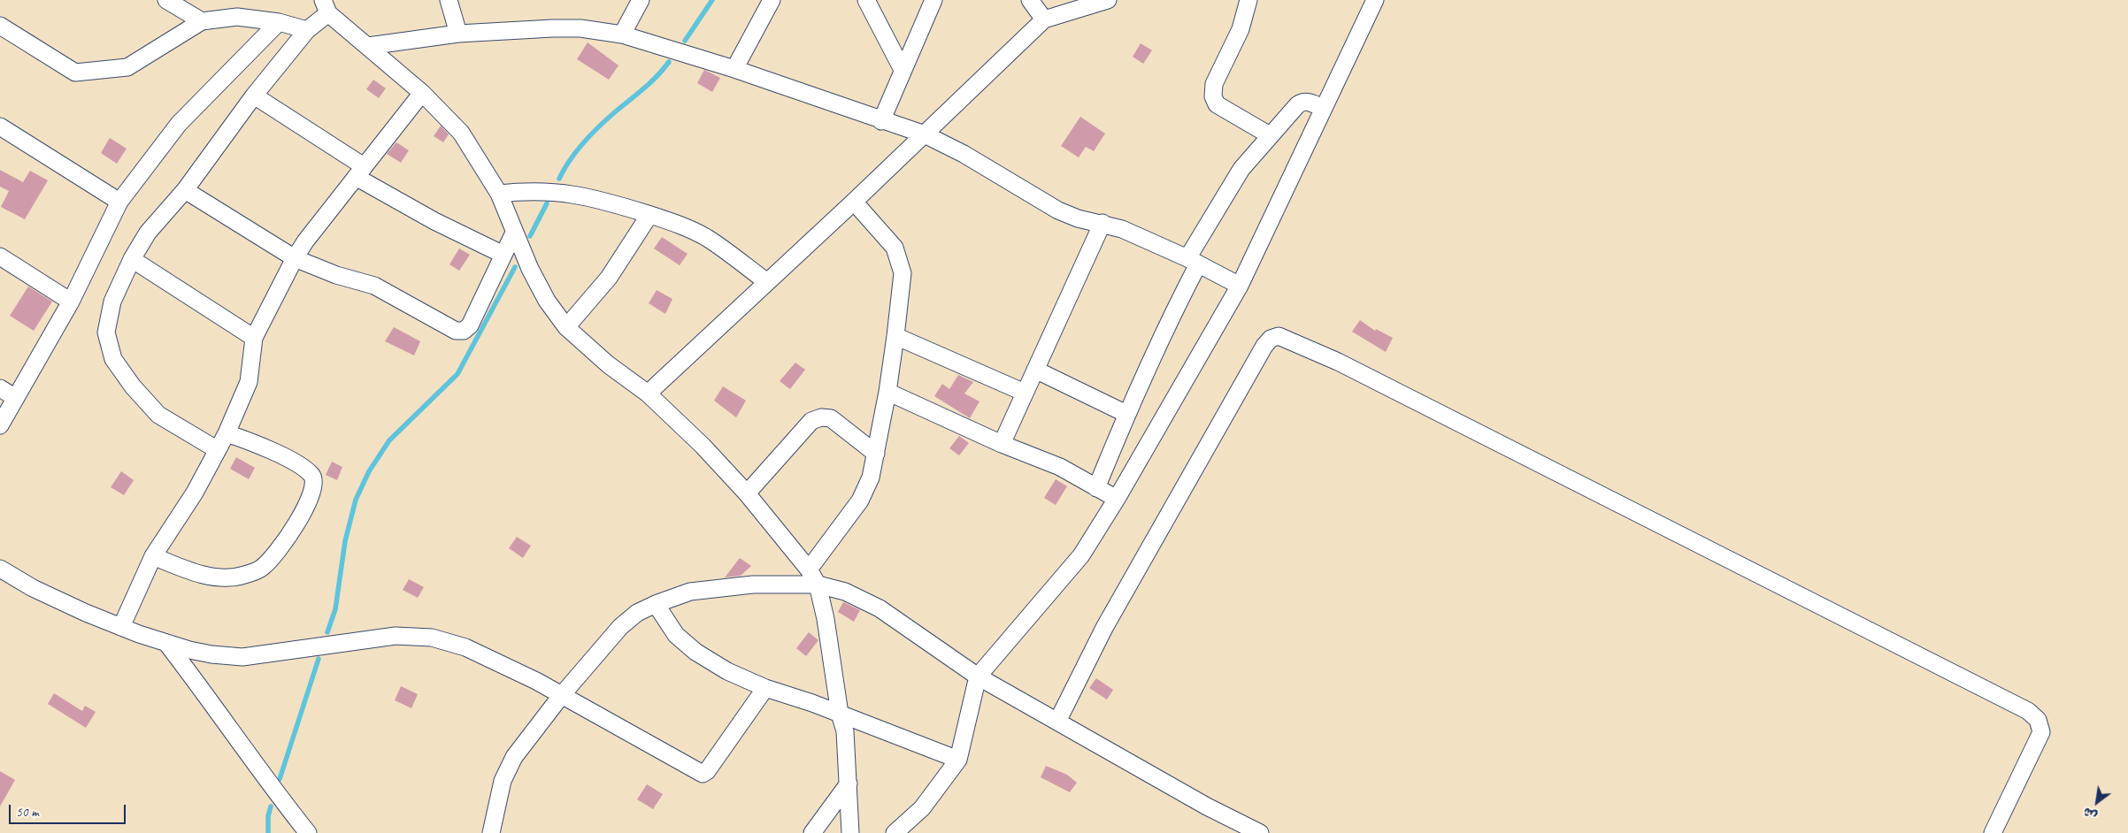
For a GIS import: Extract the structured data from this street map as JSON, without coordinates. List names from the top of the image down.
{
  "scale_bar": "50 m",
  "north": "bottom left"
}
